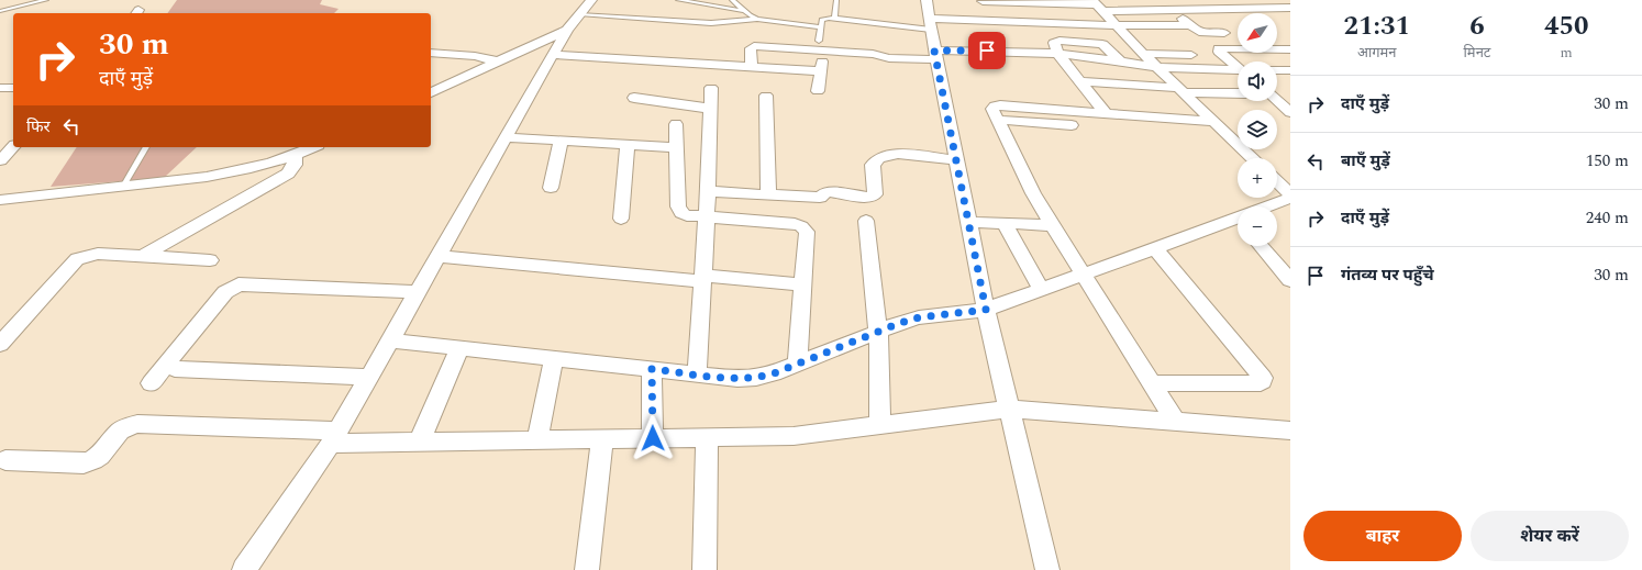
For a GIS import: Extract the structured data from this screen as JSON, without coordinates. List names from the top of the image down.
{
  "north": "bottom left",
  "page": {
    "eta": [
      "21:31",
      "आगमन",
      "6",
      "मिनट",
      "450",
      "m"
    ],
    "map_buttons": ["+", "−"],
    "turn": ["30 m", "दाएँ मुड़ें"],
    "list": [
      {
        "name": "दाएँ मुड़ें",
        "value": "30 m"
      },
      {
        "name": "बाएँ मुड़ें",
        "value": "150 m"
      },
      {
        "name": "दाएँ मुड़ें",
        "value": "240 m"
      },
      {
        "name": "गंतव्य पर पहुँचे",
        "value": "30 m"
      }
    ],
    "then": "फिर",
    "buttons": ["बाहर", "शेयर करें"]
  }
}
